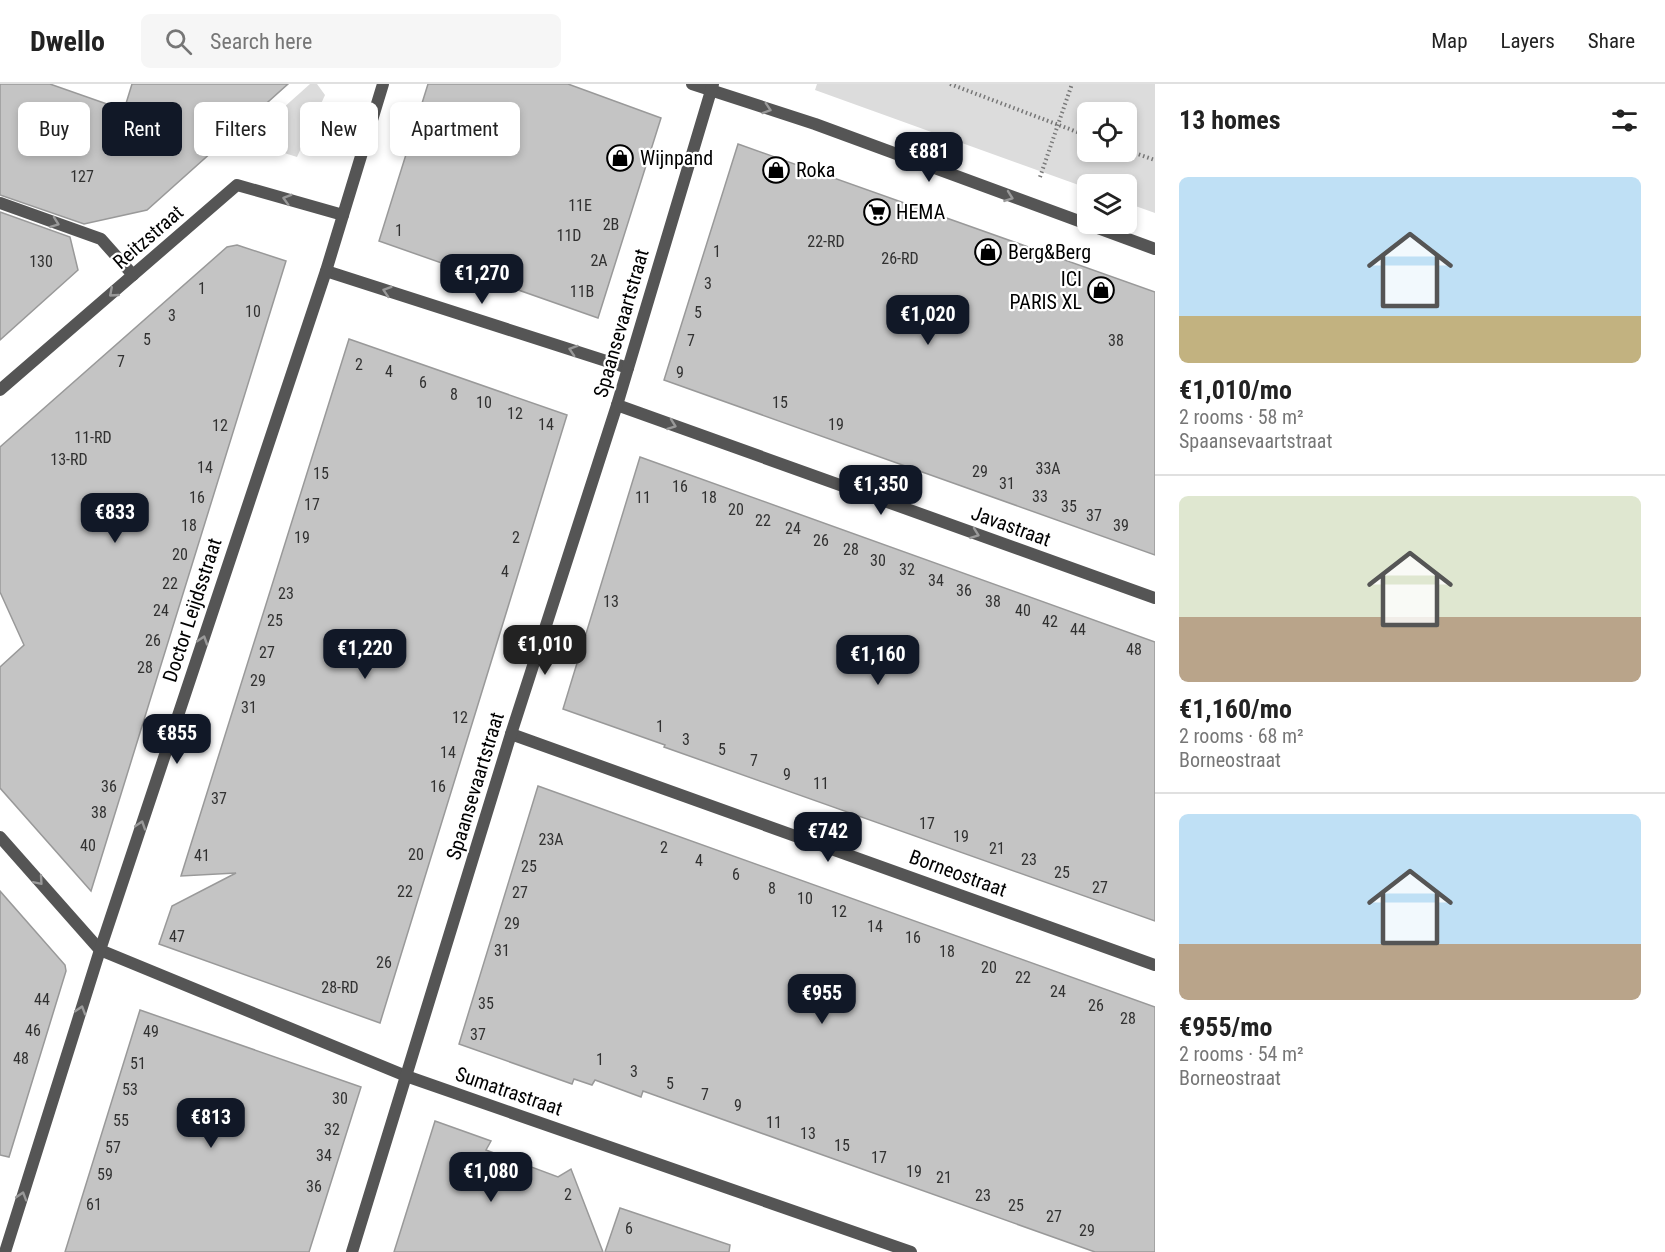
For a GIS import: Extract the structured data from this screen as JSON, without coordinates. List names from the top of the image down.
{
  "streets": {
    "street": [
      "Reitzstraat",
      "Spaansevaartstraat",
      "Javastraat",
      "Doctor Leijdsstraat",
      "Borneostraat",
      "Sumatrastraat"
    ]
  },
  "crossings": [
    ["Reitzstraat", "Doctor Leijdsstraat"],
    ["Spaansevaartstraat", "Javastraat"],
    ["Spaansevaartstraat", "Borneostraat"],
    ["Spaansevaartstraat", "Sumatrastraat"],
    ["Doctor Leijdsstraat", "Sumatrastraat"]
  ],
  "one_way": ["Reitzstraat", "Javastraat", "Doctor Leijdsstraat"],
  "places": {
    "shop": [
      "Wijnpand",
      "Roka",
      "Berg&Berg",
      "ICI PARIS XL"
    ],
    "supermarket": ["HEMA"]
  },
  "house_numbers": [
    "127",
    "11E",
    "2B",
    "1",
    "11D",
    "22-RD",
    "1",
    "26-RD",
    "2A",
    "130",
    "3",
    "1",
    "11B",
    "10",
    "5",
    "3",
    "5",
    "7",
    "38",
    "7",
    "2",
    "4",
    "9",
    "6",
    "8",
    "10",
    "15",
    "12",
    "14",
    "19",
    "12",
    "11-RD",
    "13-RD",
    "14",
    "33A",
    "29",
    "15",
    "31",
    "16",
    "33",
    "16",
    "11",
    "18",
    "17",
    "35",
    "20",
    "37",
    "22",
    "18",
    "39",
    "24",
    "19",
    "2",
    "26",
    "28",
    "20",
    "30",
    "32",
    "4",
    "34",
    "22",
    "36",
    "23",
    "13",
    "38",
    "24",
    "40",
    "25",
    "42",
    "44",
    "26",
    "48",
    "27",
    "28",
    "29",
    "31",
    "12",
    "1",
    "3",
    "5",
    "14",
    "7",
    "9",
    "11",
    "36",
    "16",
    "37",
    "38",
    "17",
    "19",
    "23A",
    "40",
    "2",
    "21",
    "20",
    "41",
    "23",
    "4",
    "25",
    "25",
    "6",
    "27",
    "8",
    "22",
    "27",
    "10",
    "12",
    "29",
    "14",
    "47",
    "16",
    "31",
    "18",
    "26",
    "20",
    "22",
    "28-RD",
    "24",
    "44",
    "35",
    "26",
    "28",
    "46",
    "49",
    "37",
    "48",
    "1",
    "51",
    "3",
    "5",
    "53",
    "7",
    "30",
    "9",
    "55",
    "11",
    "32",
    "13",
    "15",
    "57",
    "34",
    "17",
    "19",
    "59",
    "21",
    "36",
    "2",
    "23",
    "61",
    "25",
    "27",
    "6",
    "29"
  ],
  "page": {
    "header": "Dwello",
    "search": "Search here",
    "nav": ["Map", "Layers", "Share"],
    "heading": "13 homes",
    "chip": [
      "Buy",
      "Rent",
      "Filters",
      "New",
      "Apartment"
    ],
    "price": [
      "€881",
      "€1,270",
      "€1,020",
      "€1,350",
      "€833",
      "€1,010",
      "€1,220",
      "€1,160",
      "€855",
      "€742",
      "€955",
      "€813",
      "€1,080"
    ],
    "list": [
      {
        "name": "€1,010/mo",
        "note": "2 rooms · 58 m² · Spaansevaartstraat"
      },
      {
        "name": "€1,160/mo",
        "note": "2 rooms · 68 m² · Borneostraat"
      },
      {
        "name": "€955/mo",
        "note": "2 rooms · 54 m² · Borneostraat"
      }
    ]
  }
}
